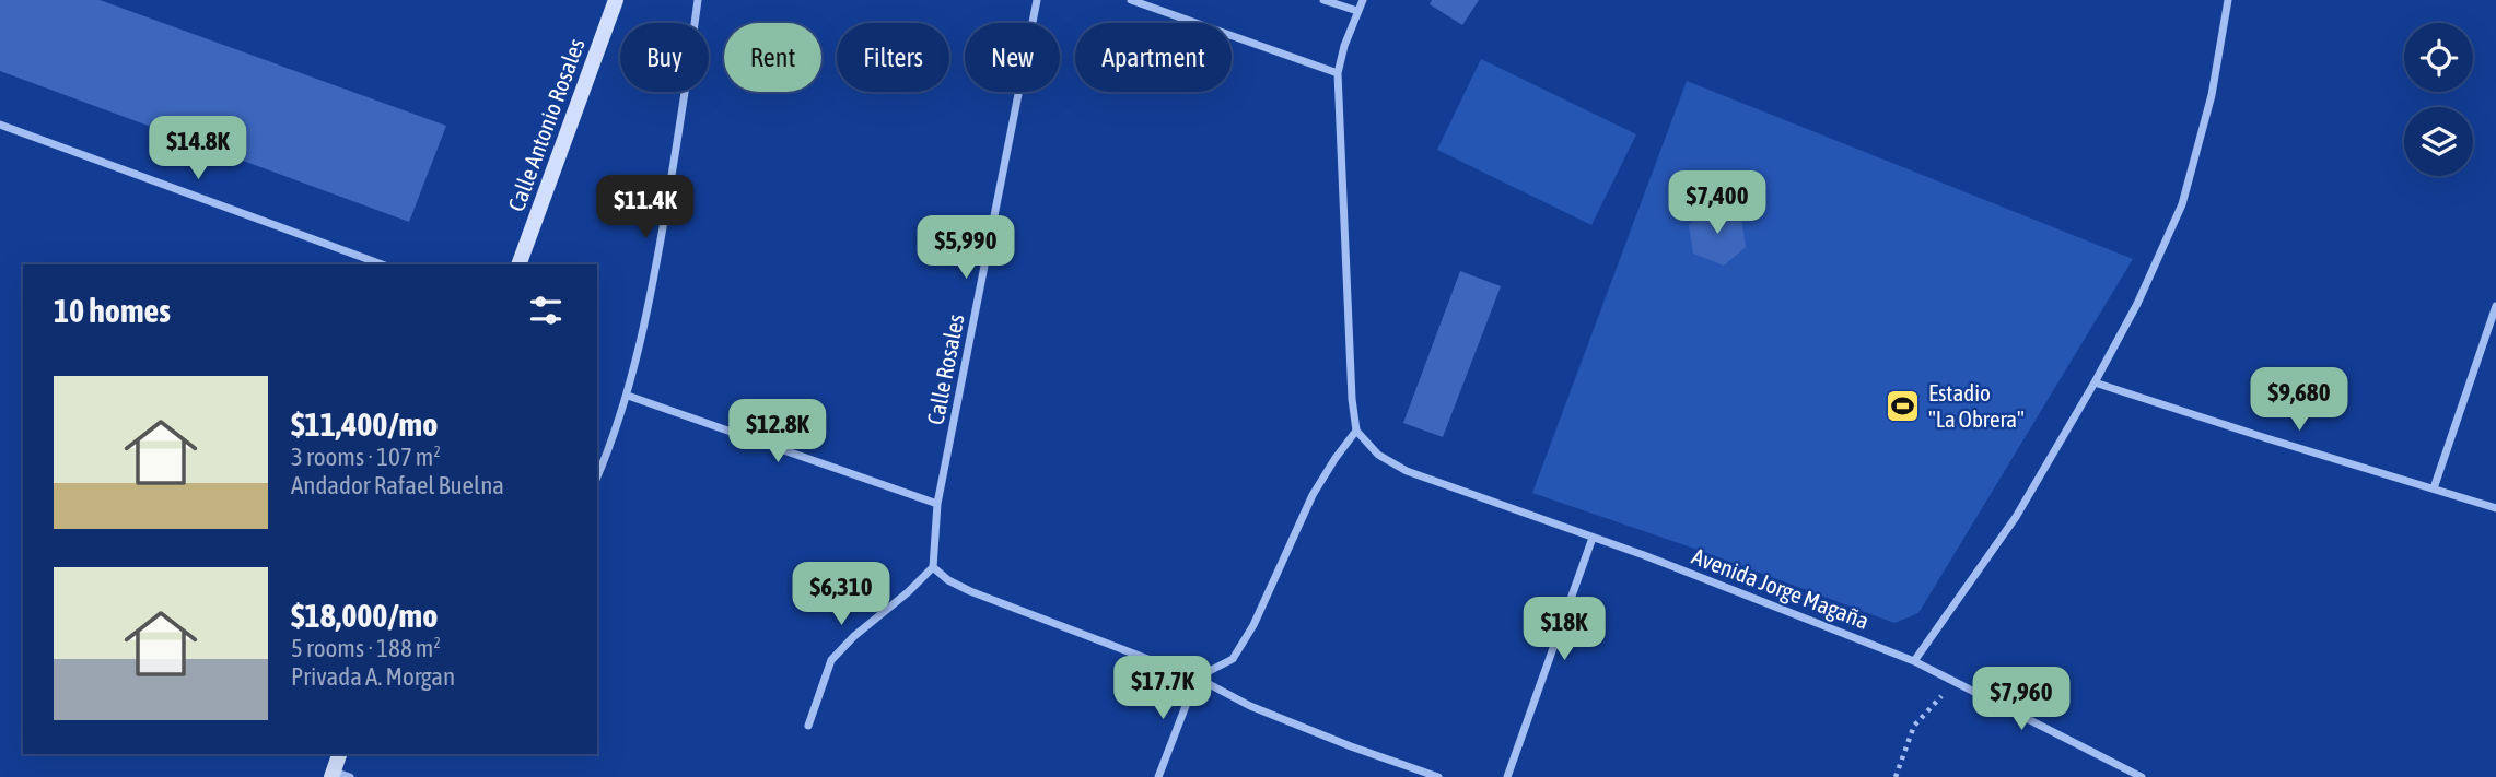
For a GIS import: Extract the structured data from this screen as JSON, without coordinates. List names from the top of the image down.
{
  "streets": {
    "main road": ["Calle Antonio Rosales"],
    "street": ["Calle Rosales", "Avenida Jorge Magaña"]
  },
  "places": {
    "sports": ["Estadio \"La Obrera\""]
  },
  "page": {
    "chip": [
      "Buy",
      "Rent",
      "Filters",
      "New",
      "Apartment"
    ],
    "price": [
      "$14.8K",
      "$7,400",
      "$11.4K",
      "$5,990",
      "$9,680",
      "$12.8K",
      "$6,310",
      "$18K",
      "$17.7K",
      "$7,960"
    ],
    "heading": "10 homes",
    "list": [
      {
        "name": "$11,400/mo",
        "note": "3 rooms · 107 m² · Andador Rafael Buelna"
      },
      {
        "name": "$18,000/mo",
        "note": "5 rooms · 188 m² · Privada A. Morgan"
      }
    ]
  }
}
